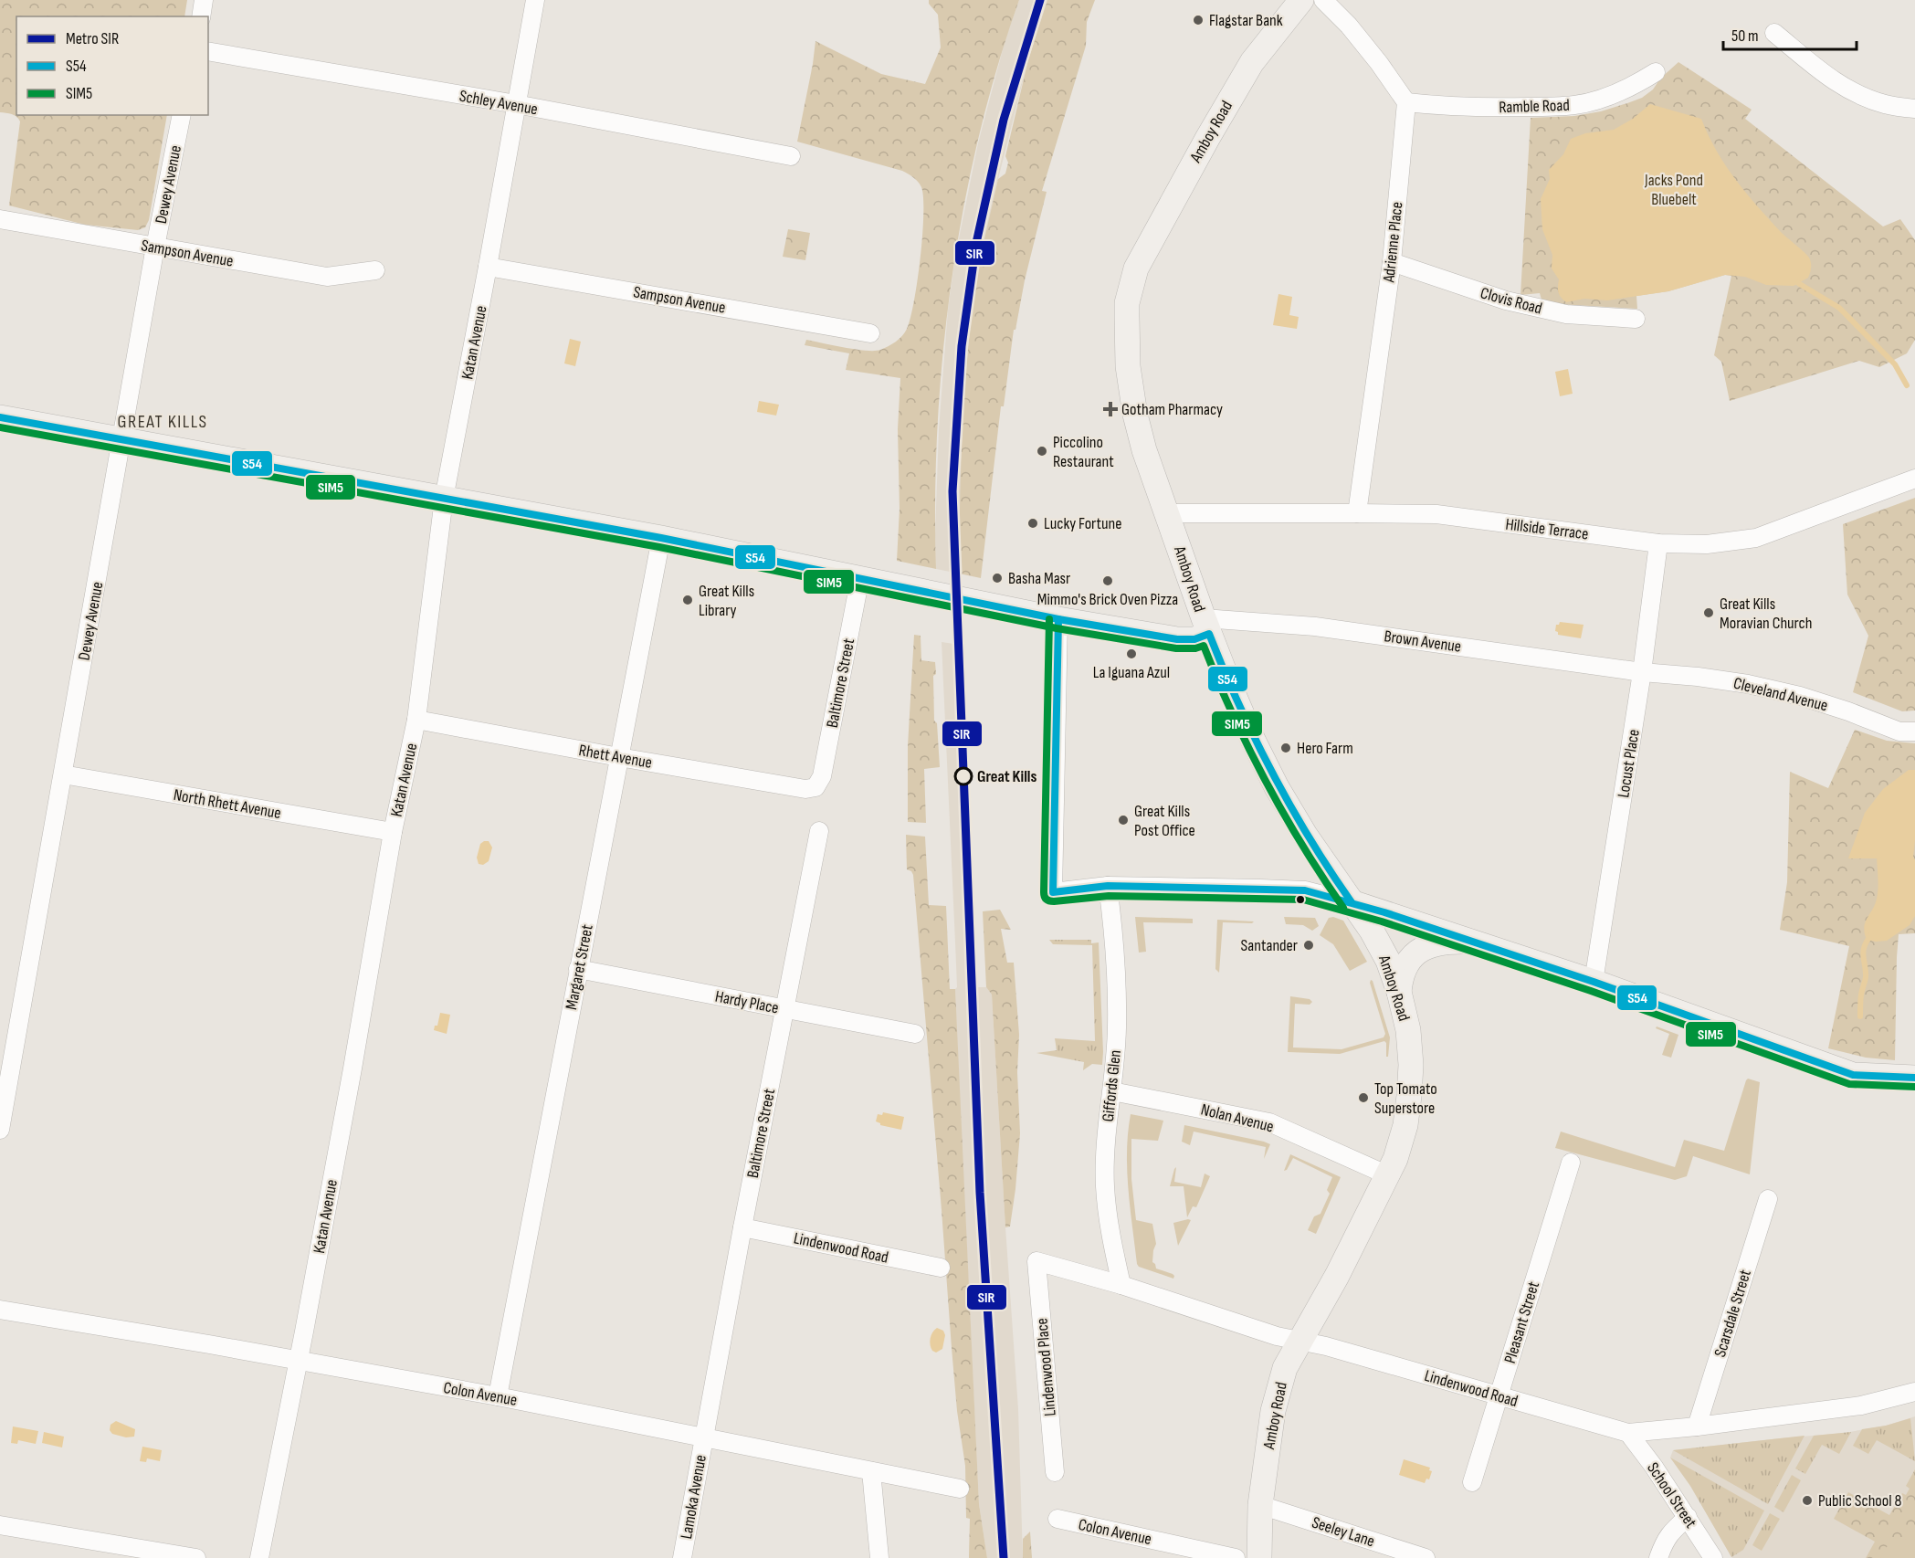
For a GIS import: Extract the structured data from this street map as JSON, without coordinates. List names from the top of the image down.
{
  "streets": {
    "street": [
      "Schley Avenue",
      "Ramble Road",
      "Amboy Road",
      "Dewey Avenue",
      "Adrienne Place",
      "Sampson Avenue",
      "Clovis Road",
      "Katan Avenue",
      "Hillside Terrace",
      "Brown Avenue",
      "Baltimore Street",
      "Cleveland Avenue",
      "Rhett Avenue",
      "Locust Place",
      "North Rhett Avenue",
      "Margaret Street",
      "Hardy Place",
      "Giffords Glen",
      "Nolan Avenue",
      "Lindenwood Road",
      "Scarsdale Street",
      "Pleasant Street",
      "Lindenwood Place",
      "Colon Avenue",
      "School Street",
      "Lamoka Avenue",
      "Seeley Lane"
    ]
  },
  "crossings": [
    ["Schley Avenue", "Katan Avenue"],
    ["Ramble Road", "Adrienne Place"],
    ["Amboy Road", "Hillside Terrace"],
    ["Amboy Road", "Brown Avenue"],
    ["Amboy Road", "Nolan Avenue"],
    ["Amboy Road", "Lindenwood Road"],
    ["Amboy Road", "Seeley Lane"],
    ["Dewey Avenue", "Sampson Avenue"],
    ["Dewey Avenue", "North Rhett Avenue"],
    ["Adrienne Place", "Clovis Road"],
    ["Adrienne Place", "Hillside Terrace"],
    ["Sampson Avenue", "Katan Avenue"],
    ["Katan Avenue", "Rhett Avenue"],
    ["Katan Avenue", "North Rhett Avenue"],
    ["Katan Avenue", "Colon Avenue"],
    ["Hillside Terrace", "Locust Place"],
    ["Brown Avenue", "Cleveland Avenue"],
    ["Brown Avenue", "Locust Place"],
    ["Baltimore Street", "Rhett Avenue"],
    ["Baltimore Street", "Hardy Place"],
    ["Baltimore Street", "Lindenwood Road"],
    ["Baltimore Street", "Colon Avenue"],
    ["Baltimore Street", "Lamoka Avenue"],
    ["Cleveland Avenue", "Locust Place"],
    ["Rhett Avenue", "Margaret Street"],
    ["Margaret Street", "Hardy Place"],
    ["Margaret Street", "Colon Avenue"],
    ["Giffords Glen", "Nolan Avenue"],
    ["Giffords Glen", "Lindenwood Road"],
    ["Lindenwood Road", "Scarsdale Street"],
    ["Lindenwood Road", "Pleasant Street"],
    ["Lindenwood Road", "Lindenwood Place"],
    ["Lindenwood Road", "School Street"],
    ["Colon Avenue", "Lamoka Avenue"]
  ],
  "districts": ["GREAT KILLS"],
  "parks": ["Jacks Pond Bluebelt"],
  "places": {
    "other": [
      "Flagstar Bank",
      "Piccolino Restaurant",
      "Lucky Fortune",
      "Basha Masr",
      "Mimmo's Brick Oven Pizza",
      "Great Kills Library",
      "Great Kills Moravian Church",
      "La Iguana Azul",
      "Hero Farm",
      "Great Kills",
      "Great Kills Post Office",
      "Santander",
      "Top Tomato Superstore",
      "Public School 8"
    ],
    "health": ["Gotham Pharmacy"]
  },
  "lines": ["metro line SIR", "transit line S54", "transit line SIM5"],
  "legend": ["Metro SIR", "S54", "SIM5"],
  "scale_bar": "50 m"
}
